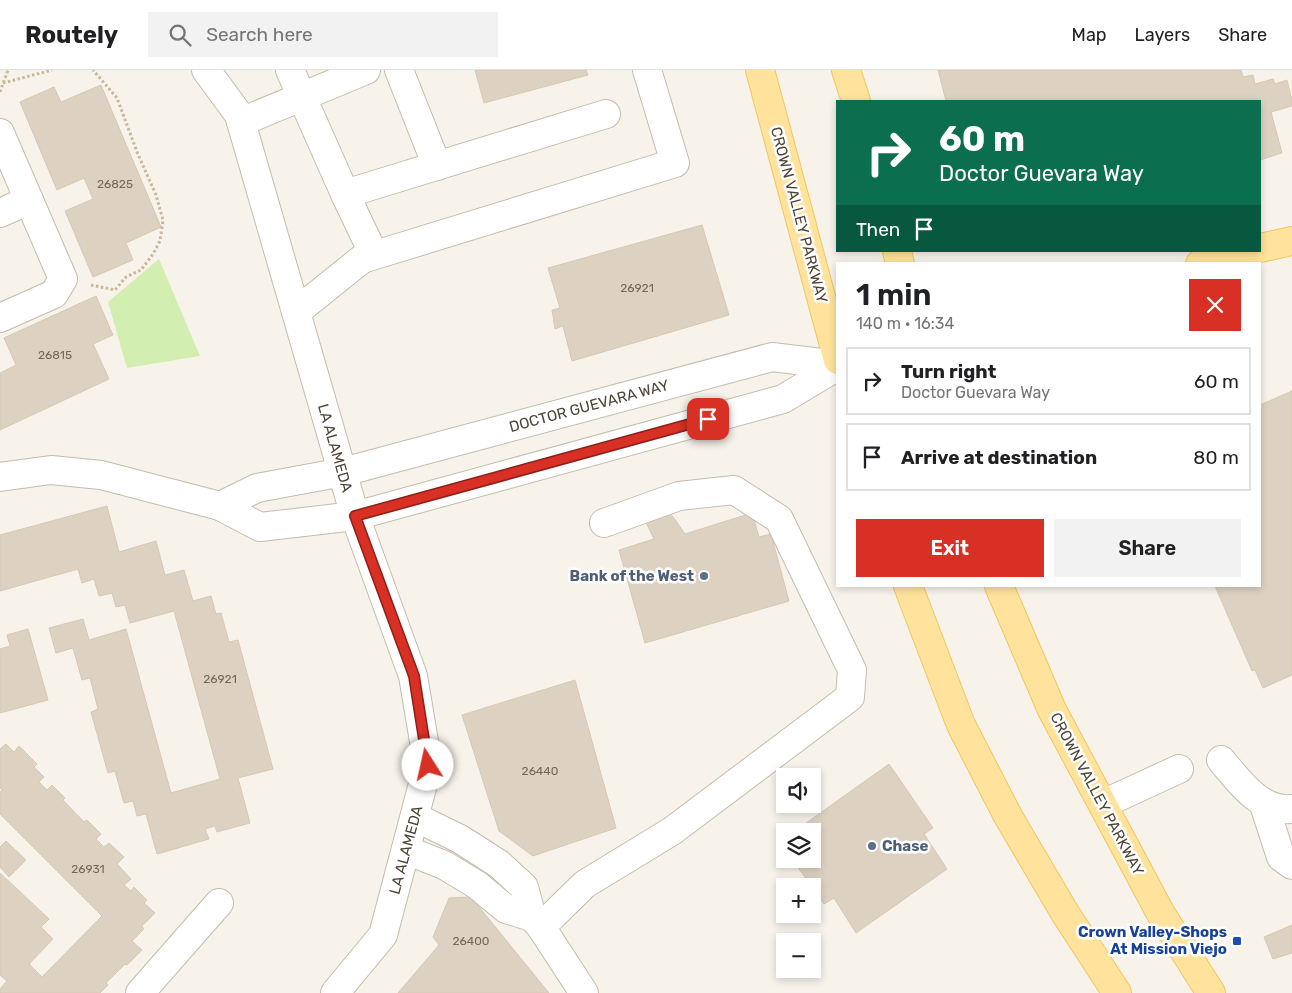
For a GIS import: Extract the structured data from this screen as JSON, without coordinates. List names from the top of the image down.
{
  "streets": {
    "main road": ["CROWN VALLEY PARKWAY"],
    "street": ["DOCTOR GUEVARA WAY", "LA ALAMEDA"]
  },
  "crossings": [
    ["DOCTOR GUEVARA WAY", "LA ALAMEDA"]
  ],
  "places": {
    "other": ["Bank of the West", "Chase"],
    "transit": ["Crown Valley-Shops At Mission Viejo"]
  },
  "house_numbers": [
    "26825",
    "26921",
    "26815",
    "26921",
    "26440",
    "26931",
    "26400"
  ],
  "page": {
    "header": "Routely",
    "search": "Search here",
    "nav": ["Map", "Layers", "Share"],
    "turn": ["60 m", "Doctor Guevara Way"],
    "then": "Then",
    "heading": ["1 min", "140 m · 16:34"],
    "list": [
      {
        "name": "Turn right",
        "note": "Doctor Guevara Way",
        "value": "60 m"
      },
      {
        "name": "Arrive at destination",
        "value": "80 m"
      }
    ],
    "buttons": ["Exit", "Share"],
    "map_buttons": ["+", "−"]
  }
}
